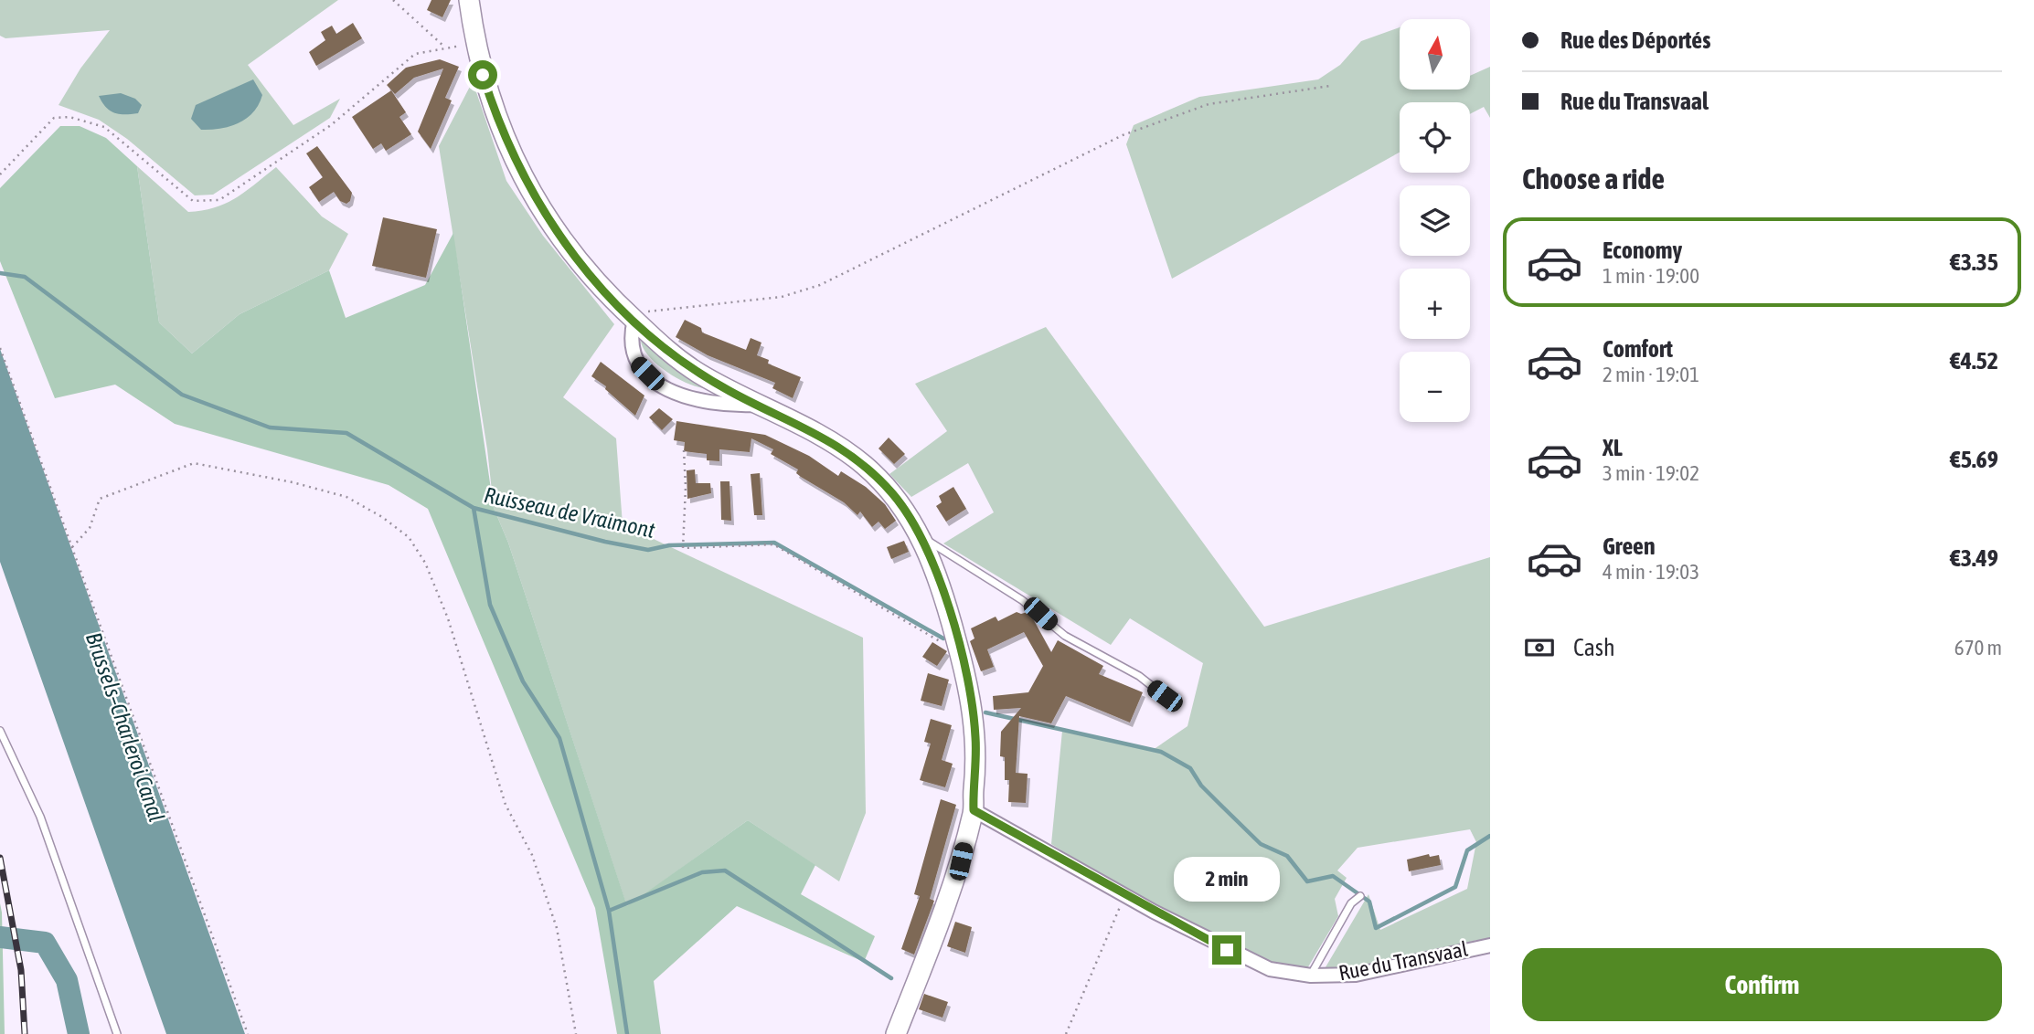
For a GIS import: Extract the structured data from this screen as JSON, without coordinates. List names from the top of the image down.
{
  "streets": {
    "street": ["Rue du Transvaal"]
  },
  "water": ["Ruisseau de Vraimont", "Brussels–Charleroi Canal"],
  "north": "top",
  "page": {
    "banner": ["Rue des Déportés", "Rue du Transvaal"],
    "map_buttons": ["+", "−"],
    "heading": "Choose a ride",
    "list": [
      {
        "name": "Economy",
        "note": "1 min · 19:00",
        "value": "€3.35"
      },
      {
        "name": "Comfort",
        "note": "2 min · 19:01",
        "value": "€4.52"
      },
      {
        "name": "XL",
        "note": "3 min · 19:02",
        "value": "€5.69"
      },
      {
        "name": "Green",
        "note": "4 min · 19:03",
        "value": "€3.49"
      }
    ],
    "pay": ["Cash", "670 m"],
    "bubble": "2 min",
    "buttons": "Confirm"
  }
}
